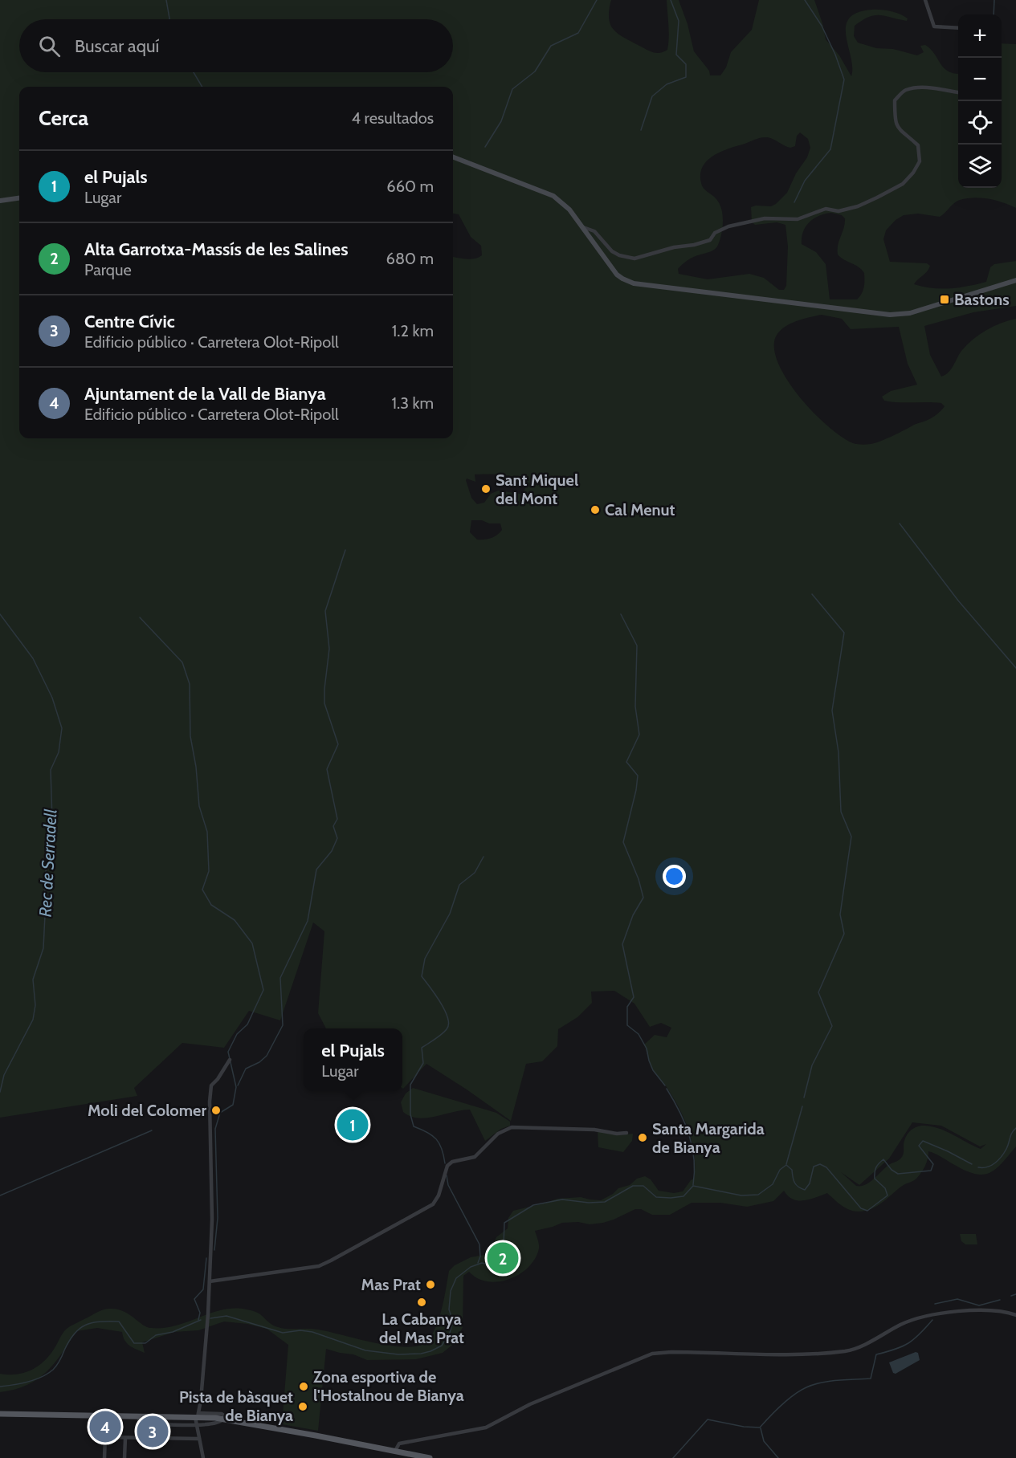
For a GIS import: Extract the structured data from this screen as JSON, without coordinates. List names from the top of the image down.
{
  "water": ["Rec de Serradell"],
  "places": {
    "transit": ["Bastons"],
    "other": [
      "Sant Miquel del Mont",
      "Cal Menut",
      "Moli del Colomer",
      "Santa Margarida de Bianya",
      "Mas Prat",
      "La Cabanya del Mas Prat",
      "Zona esportiva de l'Hostalnou de Bianya",
      "Pista de bàsquet de Bianya"
    ]
  },
  "page": {
    "map_buttons": ["+", "−"],
    "search": "Buscar aquí",
    "heading": ["Cerca", "4 resultados"],
    "list": [
      {
        "mark": "1",
        "name": "el Pujals",
        "note": "Lugar",
        "value": "660 m"
      },
      {
        "mark": "2",
        "name": "Alta Garrotxa-Massís de les Salines",
        "note": "Parque",
        "value": "680 m"
      },
      {
        "mark": "3",
        "name": "Centre Cívic",
        "note": "Edificio público · Carretera Olot-Ripoll",
        "value": "1.2 km"
      },
      {
        "mark": "4",
        "name": "Ajuntament de la Vall de Bianya",
        "note": "Edificio público · Carretera Olot-Ripoll",
        "value": "1.3 km"
      }
    ],
    "popup": ["el Pujals", "Lugar"],
    "pins": [
      "1",
      "2",
      "4",
      "3"
    ]
  }
}
